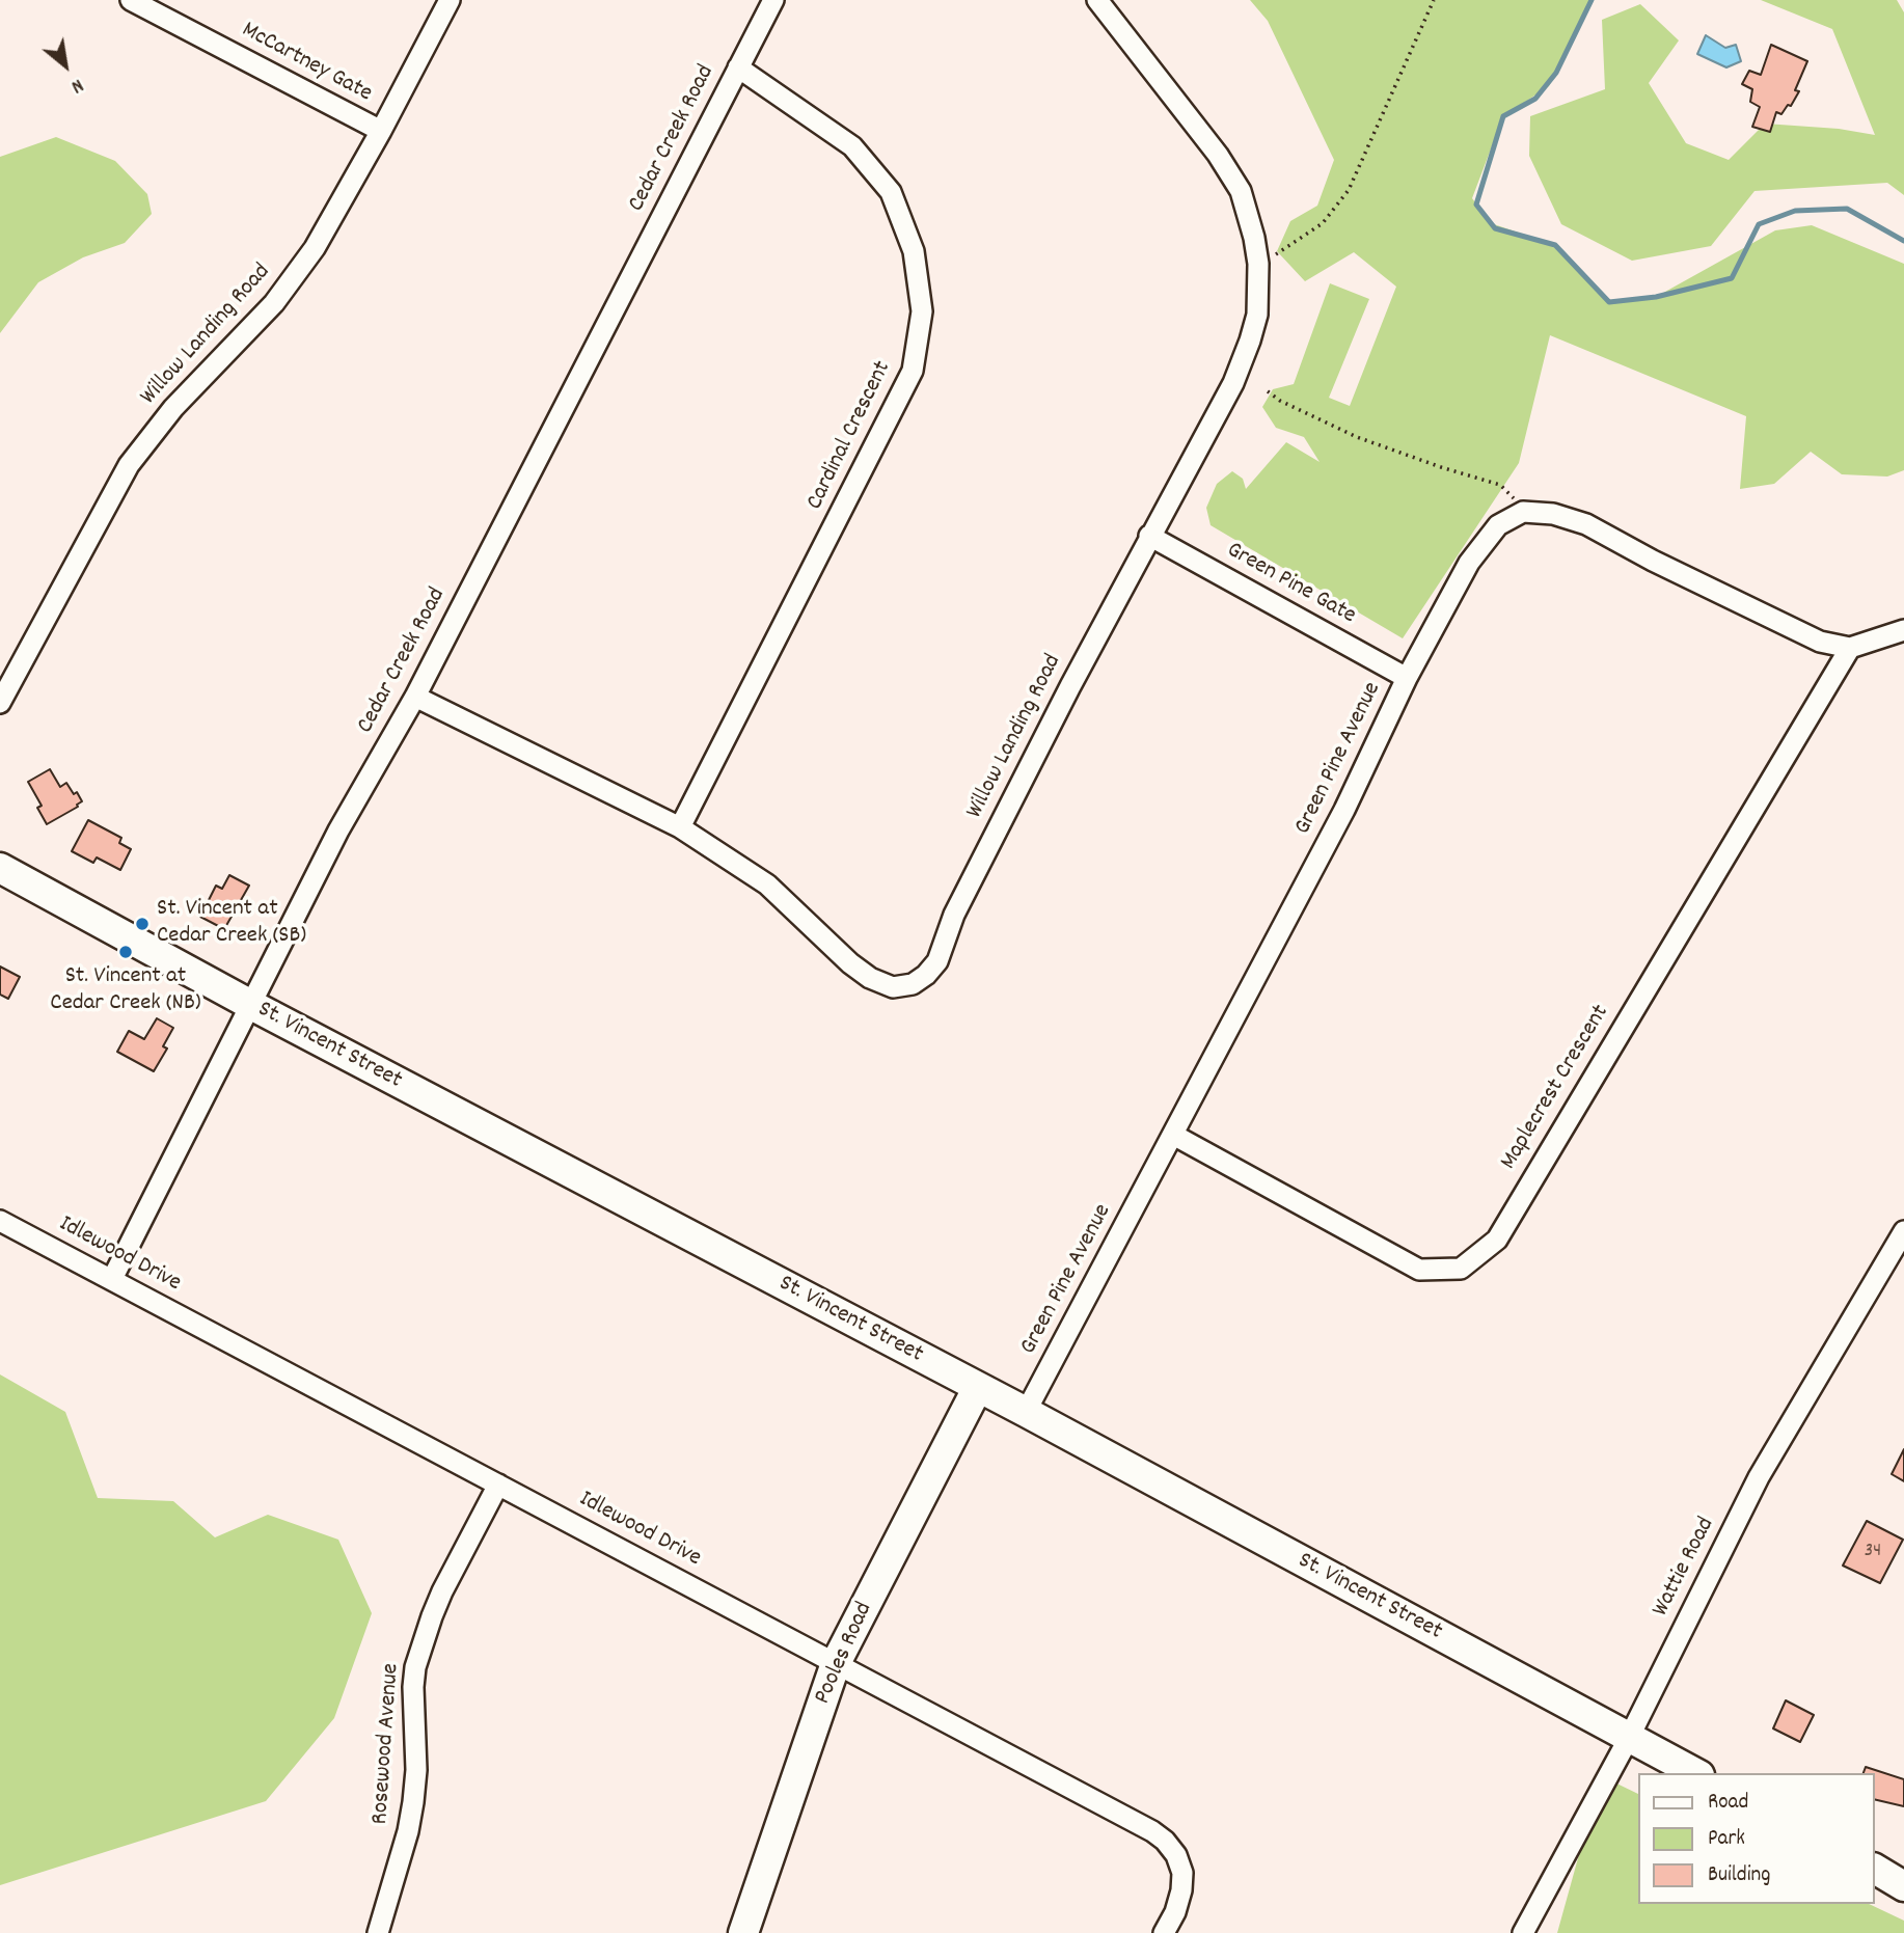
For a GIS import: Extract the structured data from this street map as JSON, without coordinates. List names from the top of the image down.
{
  "streets": {
    "street": [
      "McCartney Gate",
      "Cedar Creek Road",
      "Willow Landing Road",
      "Cardinal Crescent",
      "Green Pine Gate",
      "Green Pine Avenue",
      "St. Vincent Street",
      "Maplecrest Crescent",
      "Idlewood Drive",
      "Wattie Road",
      "Pooles Road",
      "Rosewood Avenue"
    ]
  },
  "crossings": [
    ["McCartney Gate", "Willow Landing Road"],
    ["Cedar Creek Road", "Willow Landing Road"],
    ["Cedar Creek Road", "Cardinal Crescent"],
    ["Cedar Creek Road", "St. Vincent Street"],
    ["Cedar Creek Road", "Idlewood Drive"],
    ["Willow Landing Road", "Cardinal Crescent"],
    ["Willow Landing Road", "Green Pine Gate"],
    ["Green Pine Gate", "Green Pine Avenue"],
    ["Green Pine Avenue", "St. Vincent Street"],
    ["Green Pine Avenue", "Maplecrest Crescent"],
    ["St. Vincent Street", "Wattie Road"],
    ["St. Vincent Street", "Pooles Road"],
    ["Idlewood Drive", "Pooles Road"],
    ["Idlewood Drive", "Rosewood Avenue"]
  ],
  "places": ["St. Vincent at Cedar Creek (SB)", "St. Vincent at Cedar Creek (NB)"],
  "house_numbers": ["34"],
  "legend": ["Road", "Park", "Building"],
  "north": "bottom right"
}
